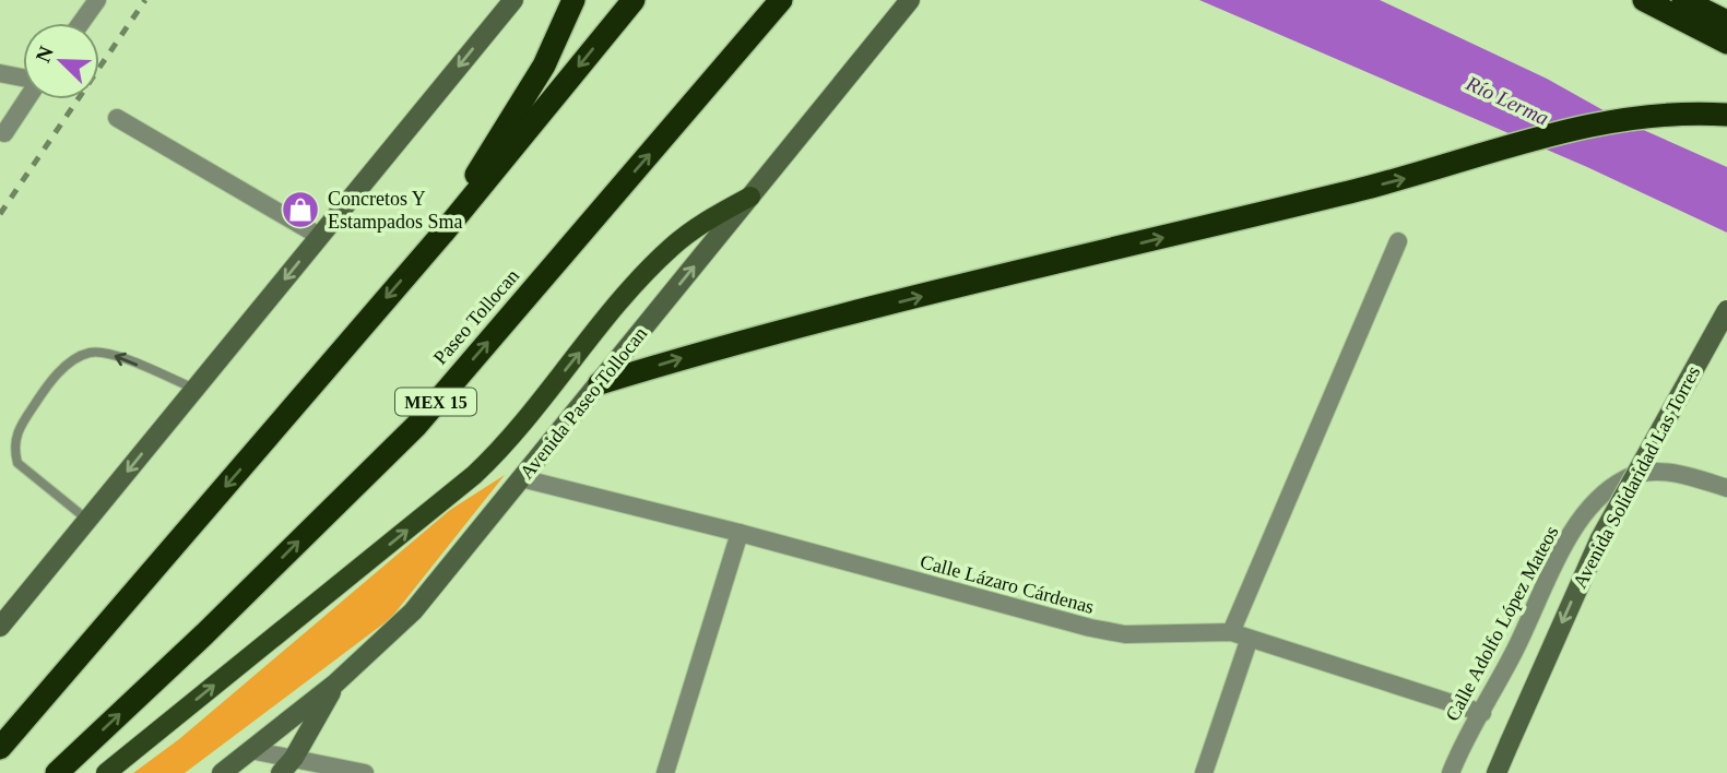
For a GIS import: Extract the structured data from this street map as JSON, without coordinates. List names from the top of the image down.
{
  "streets": {
    "highway": ["Paseo Tollocan", "MEX 15"],
    "main road": ["Avenida Paseo Tollocan", "Avenida Solidaridad Las Torres"],
    "street": ["Calle Lázaro Cárdenas", "Calle Adolfo López Mateos"]
  },
  "crossings": [
    ["Avenida Paseo Tollocan", "Calle Lázaro Cárdenas"],
    ["Calle Lázaro Cárdenas", "Calle Adolfo López Mateos"]
  ],
  "one_way": ["Avenida Solidaridad Las Torres"],
  "water": ["Río Lerma"],
  "places": {
    "shop": ["Concretos Y Estampados Sma"]
  },
  "north": "top left"
}
